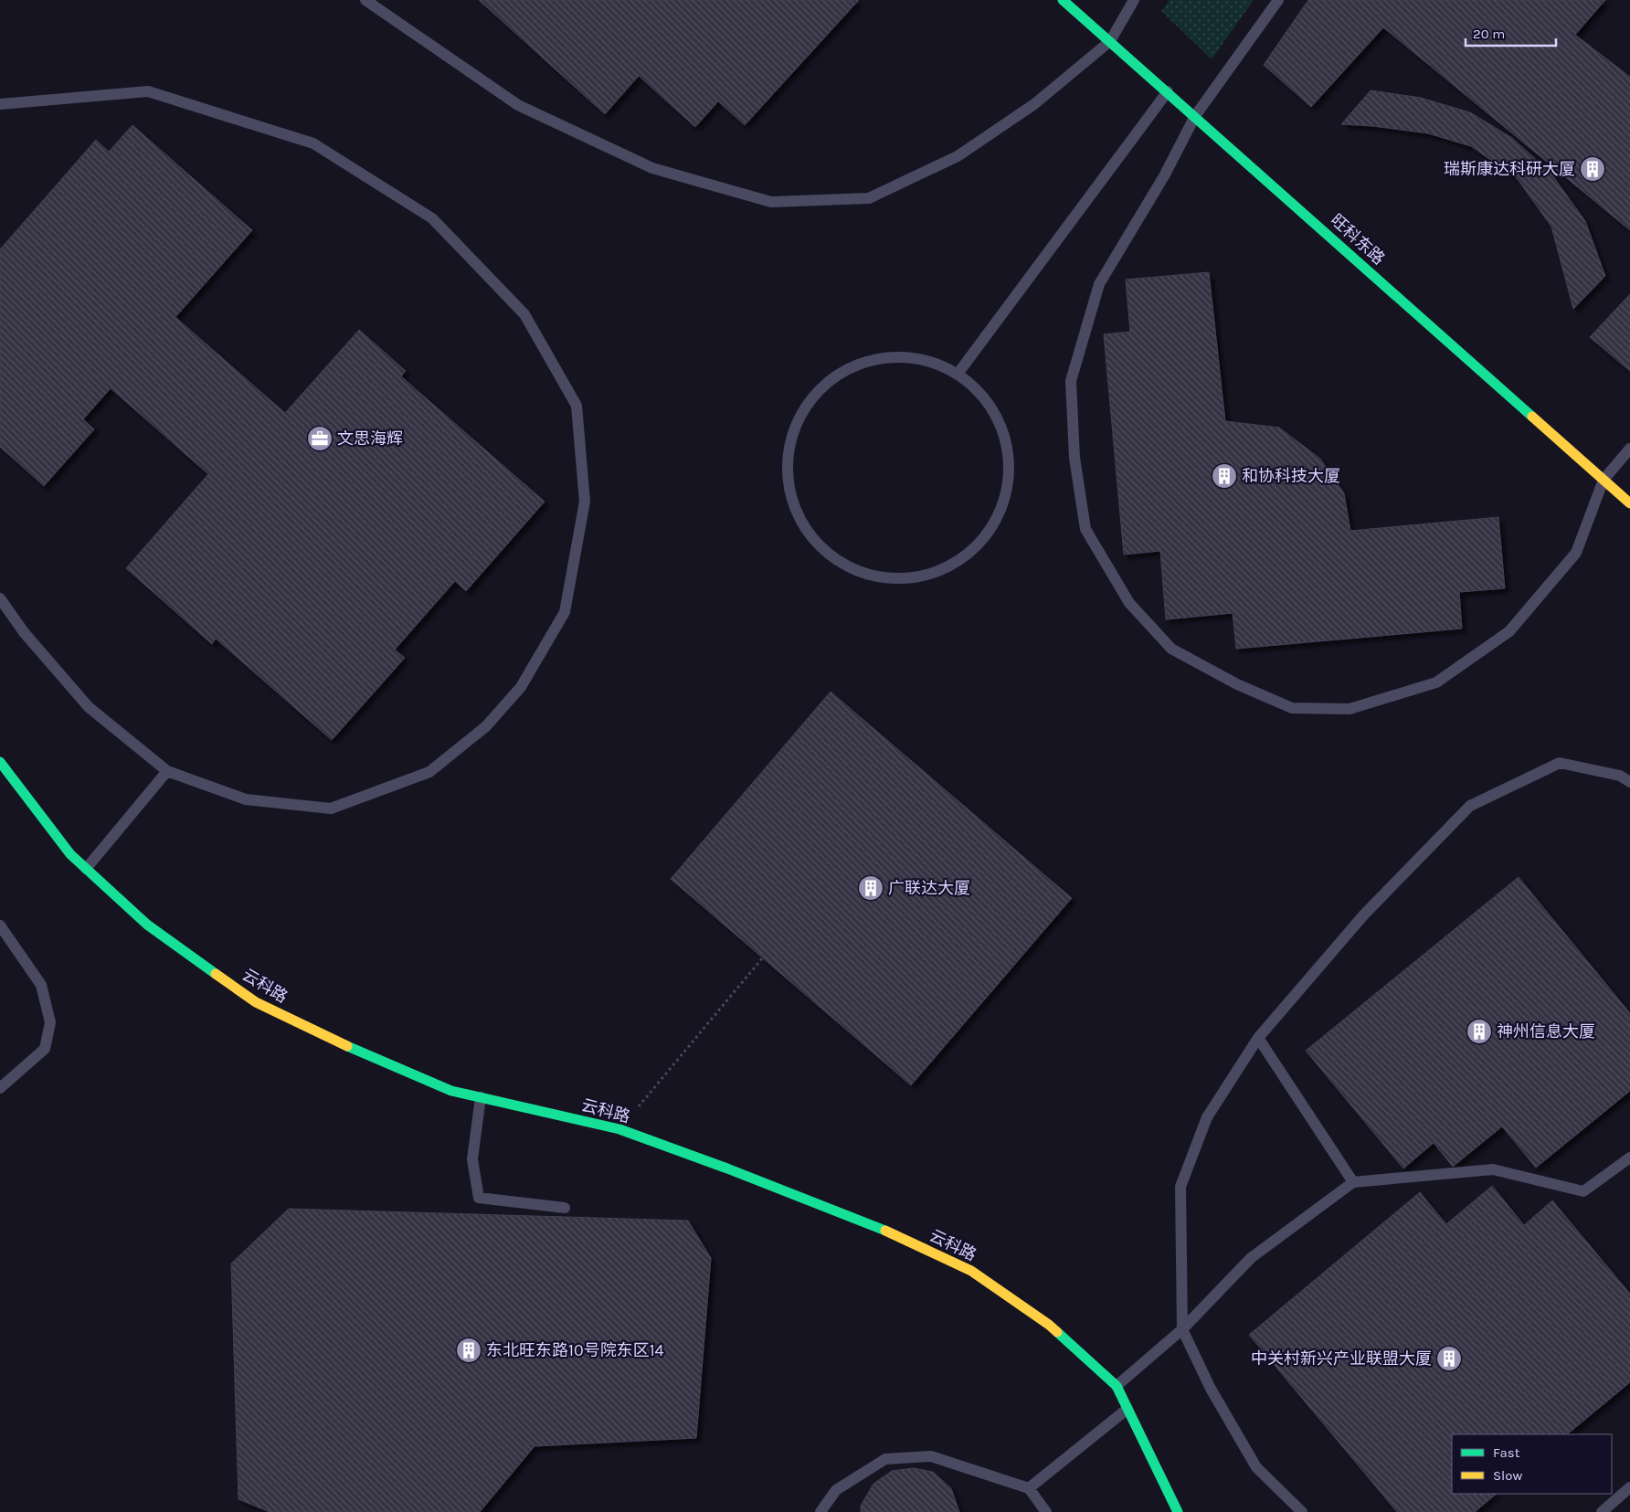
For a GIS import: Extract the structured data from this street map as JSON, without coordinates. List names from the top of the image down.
{
  "streets": {
    "street": ["旺科东路", "云科路"]
  },
  "places": {
    "building": [
      "瑞斯康达科研大厦",
      "和协科技大厦",
      "广联达大厦",
      "神州信息大厦",
      "东北旺东路10号院东区14",
      "中关村新兴产业联盟大厦"
    ],
    "office": ["文思海辉"]
  },
  "legend": ["Fast", "Slow"],
  "scale_bar": "20 m"
}
